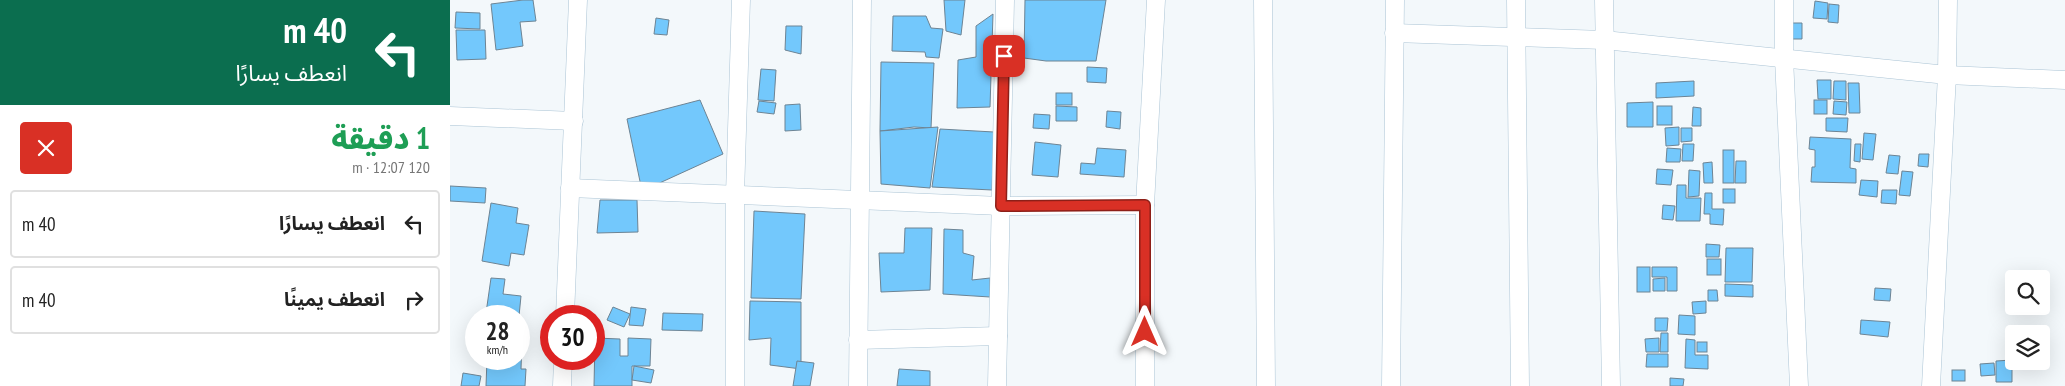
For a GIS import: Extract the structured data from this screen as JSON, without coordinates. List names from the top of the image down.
{
  "page": {
    "turn": ["40 m", "انعطف يسارًا"],
    "heading": ["1 دقيقة", "120 m · 12:07"],
    "list": [
      {
        "name": "انعطف يسارًا",
        "value": "40 m"
      },
      {
        "name": "انعطف يمينًا",
        "value": "40 m"
      }
    ],
    "speed": "28 km/h",
    "limit": "30"
  }
}
